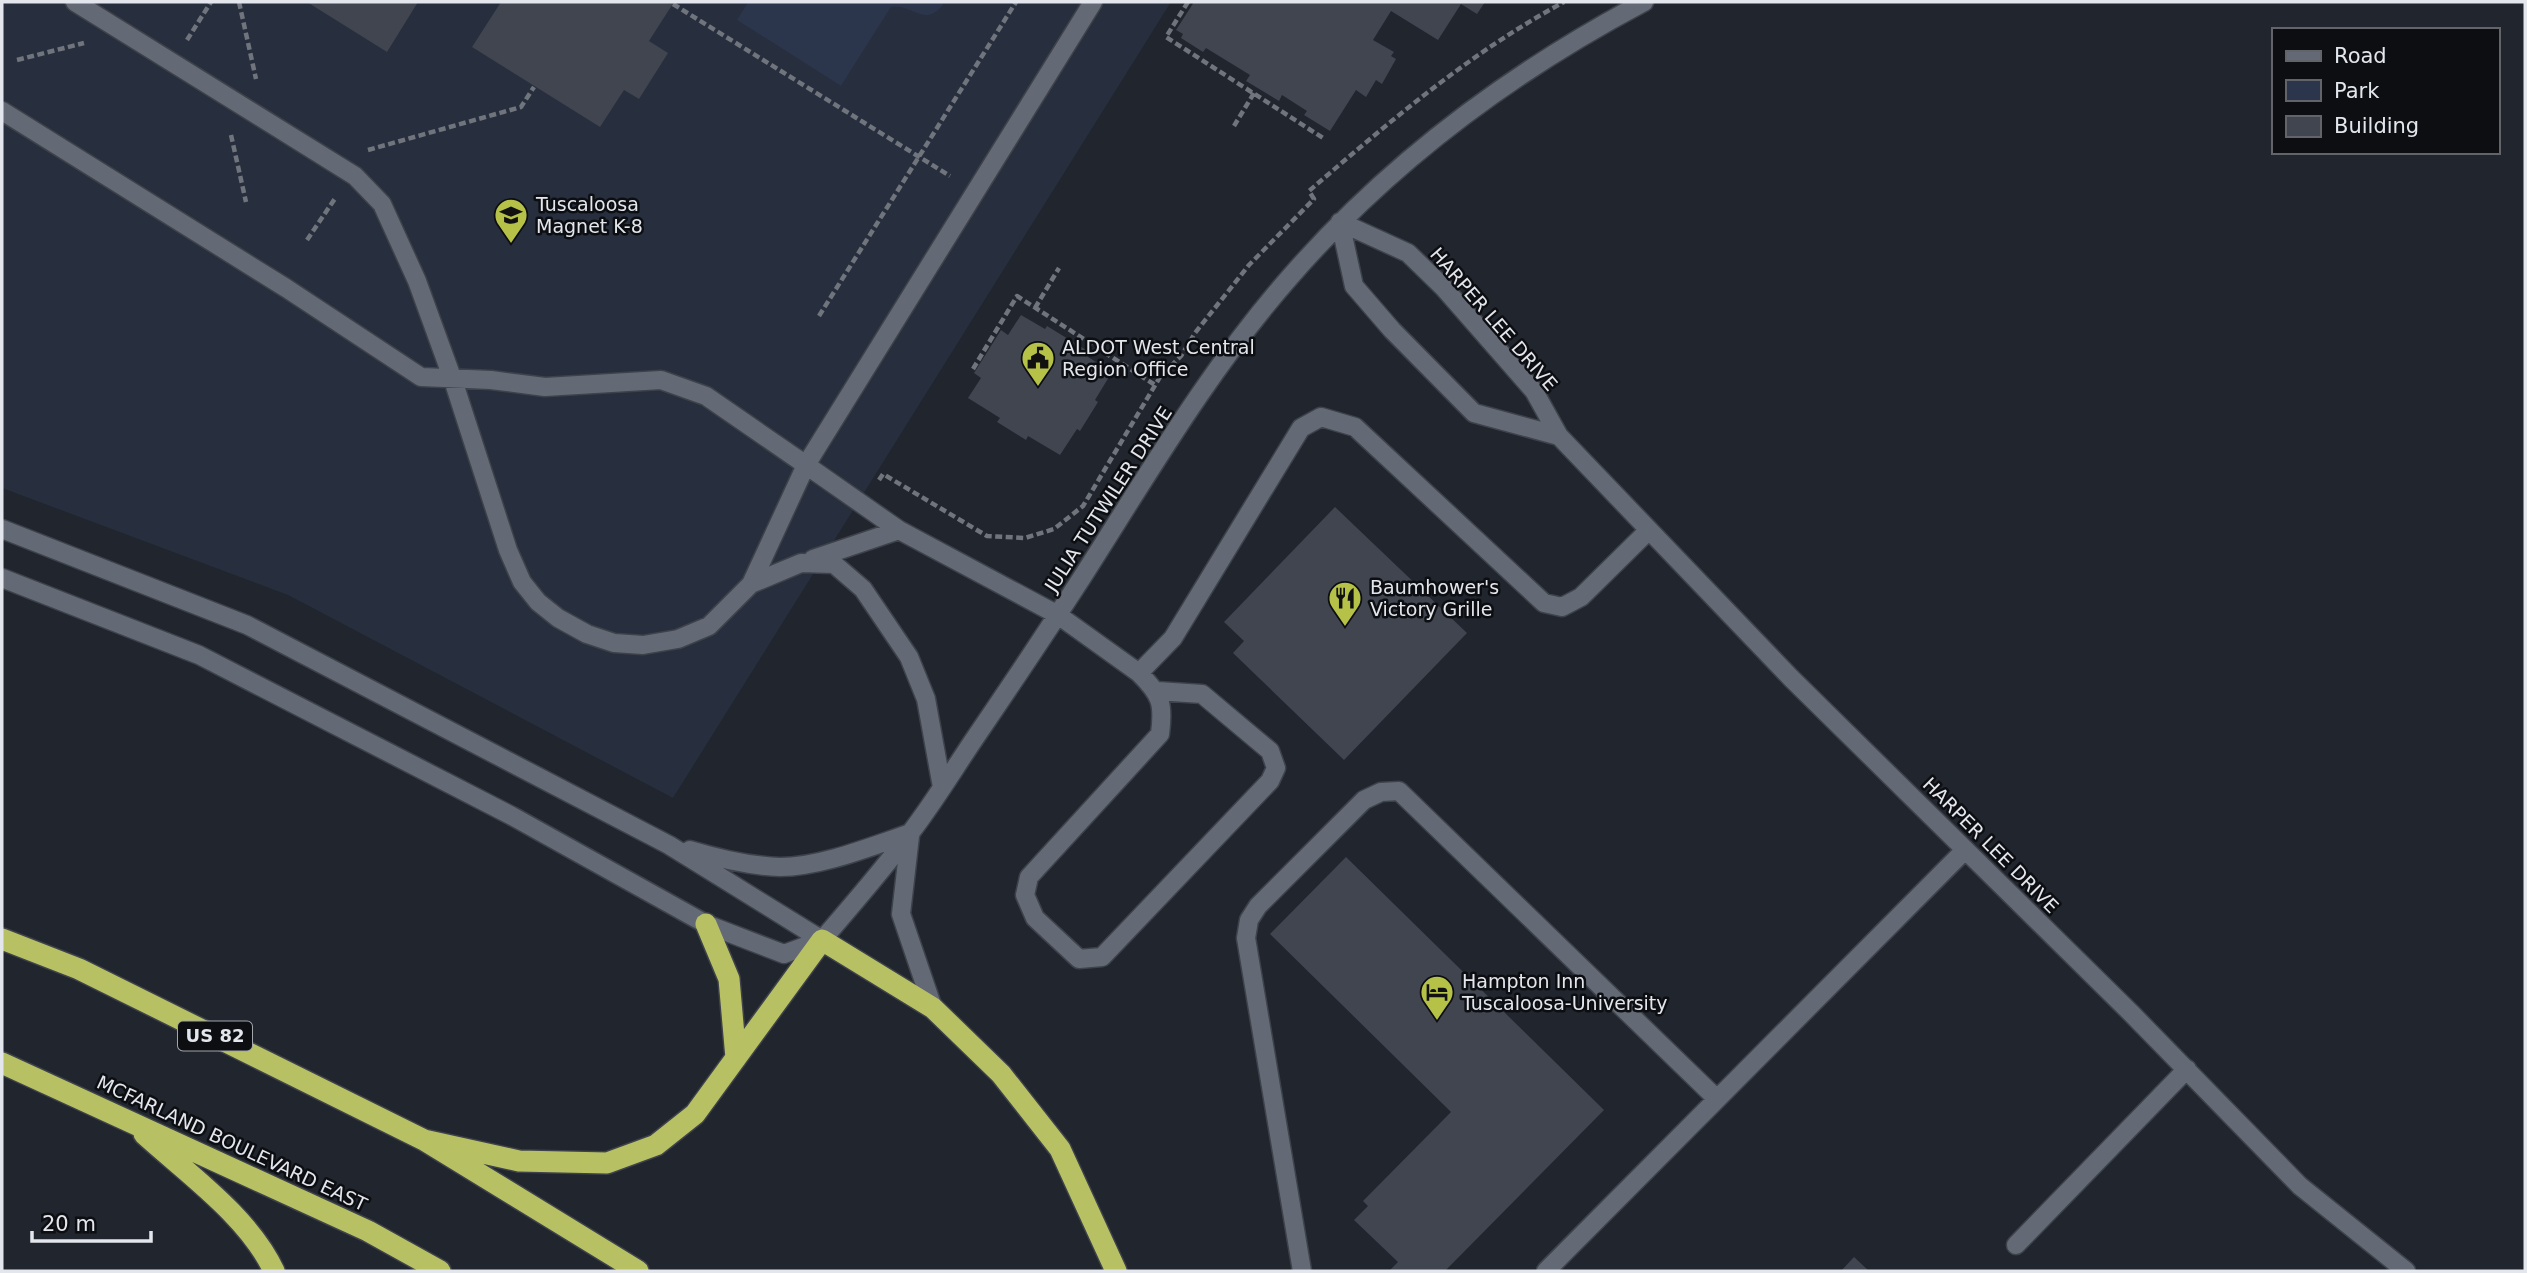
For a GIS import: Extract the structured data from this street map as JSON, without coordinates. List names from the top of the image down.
{
  "streets": {
    "highway": ["US 82", "MCFARLAND BOULEVARD EAST"],
    "street": ["HARPER LEE DRIVE", "JULIA TUTWILER DRIVE"]
  },
  "crossings": [
    ["HARPER LEE DRIVE", "JULIA TUTWILER DRIVE"]
  ],
  "places": {
    "school or university": ["Tuscaloosa Magnet K-8"],
    "public building": ["ALDOT West Central Region Office"],
    "restaurant": ["Baumhower's Victory Grille"],
    "hotel": ["Hampton Inn Tuscaloosa-University"]
  },
  "legend": ["Road", "Park", "Building"],
  "scale_bar": "20 m"
}
